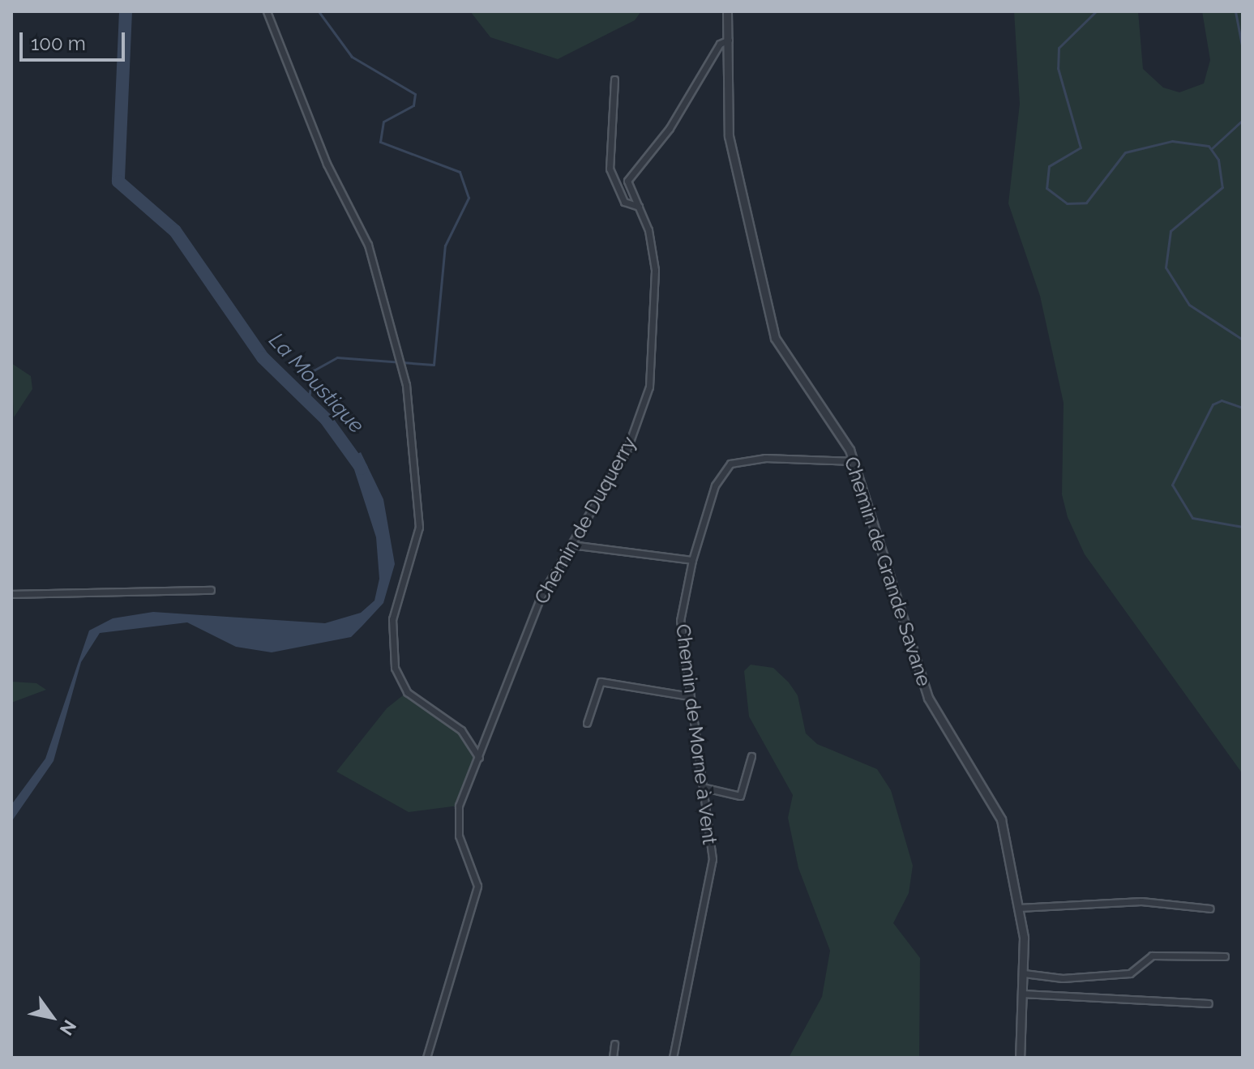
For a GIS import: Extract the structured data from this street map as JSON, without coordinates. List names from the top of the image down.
{
  "streets": {
    "street": ["Chemin de Duquerry", "Chemin de Grande Savane", "Chemin de Morne à Vent"]
  },
  "crossings": [
    ["Chemin de Duquerry", "Chemin de Grande Savane"],
    ["Chemin de Grande Savane", "Chemin de Morne à Vent"]
  ],
  "water": ["La Moustique"],
  "scale_bar": "100 m",
  "north": "bottom right"
}
